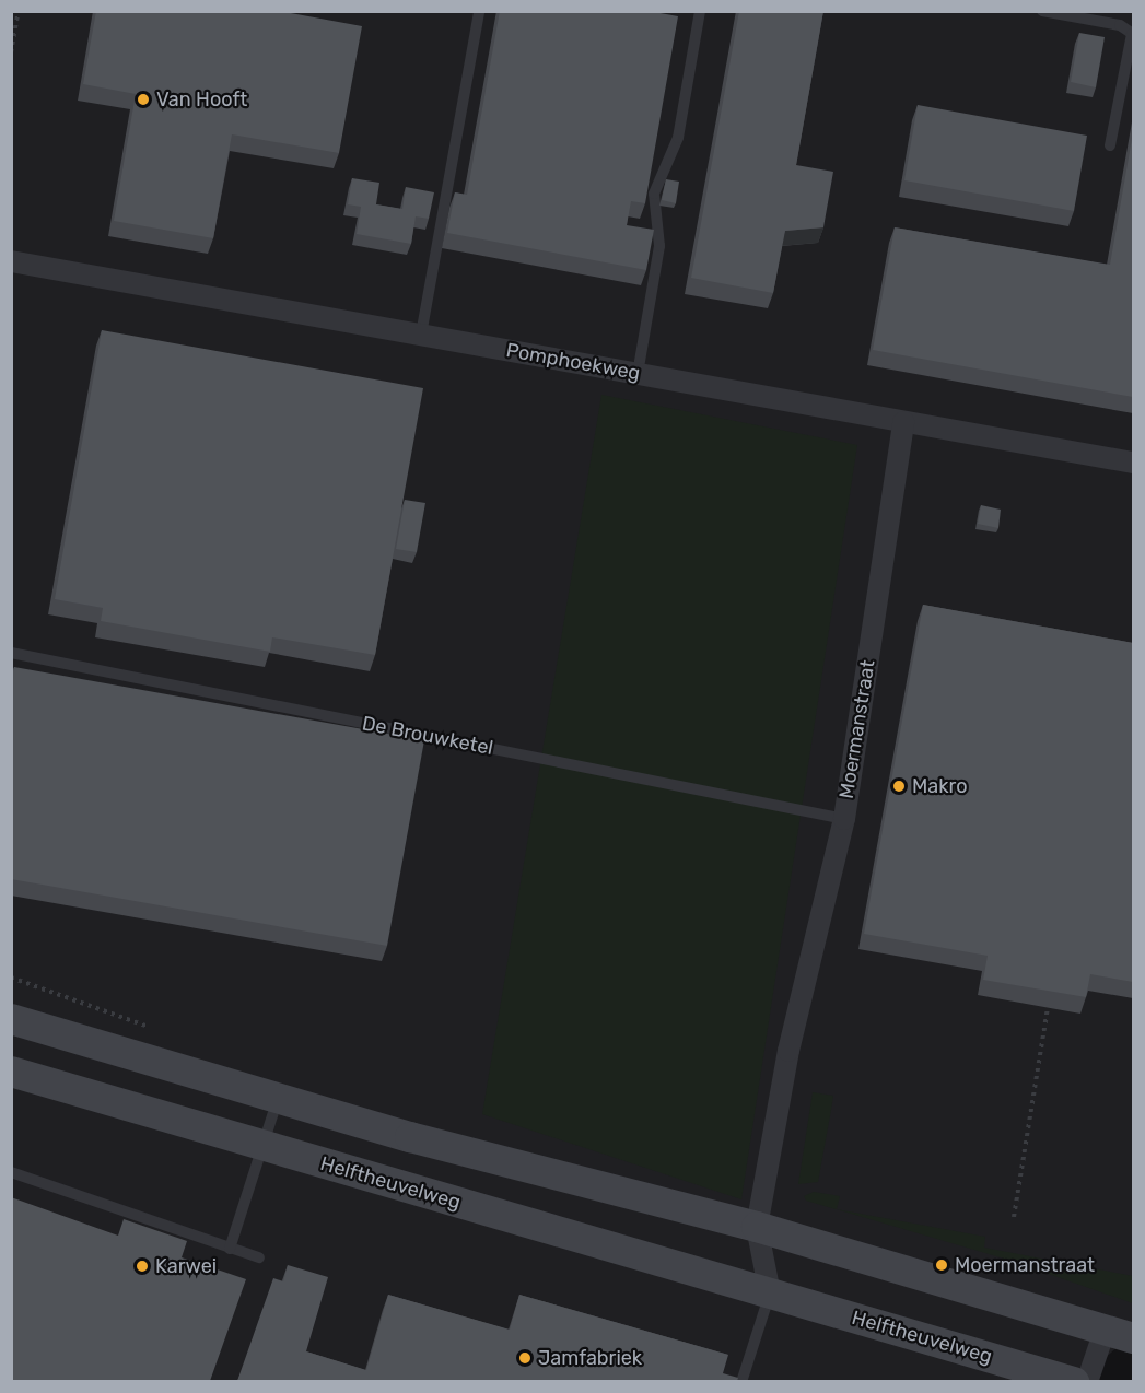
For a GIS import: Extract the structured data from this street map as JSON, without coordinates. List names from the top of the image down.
{
  "streets": {
    "main road": ["Helftheuvelweg"],
    "street": ["Pomphoekweg", "Moermanstraat"],
    "lane": ["De Brouwketel"]
  },
  "crossings": [
    ["Pomphoekweg", "Moermanstraat"],
    ["Moermanstraat", "De Brouwketel"]
  ],
  "places": [
    "Van Hooft",
    "Makro",
    "Moermanstraat",
    "Karwei",
    "Jamfabriek"
  ]
}
